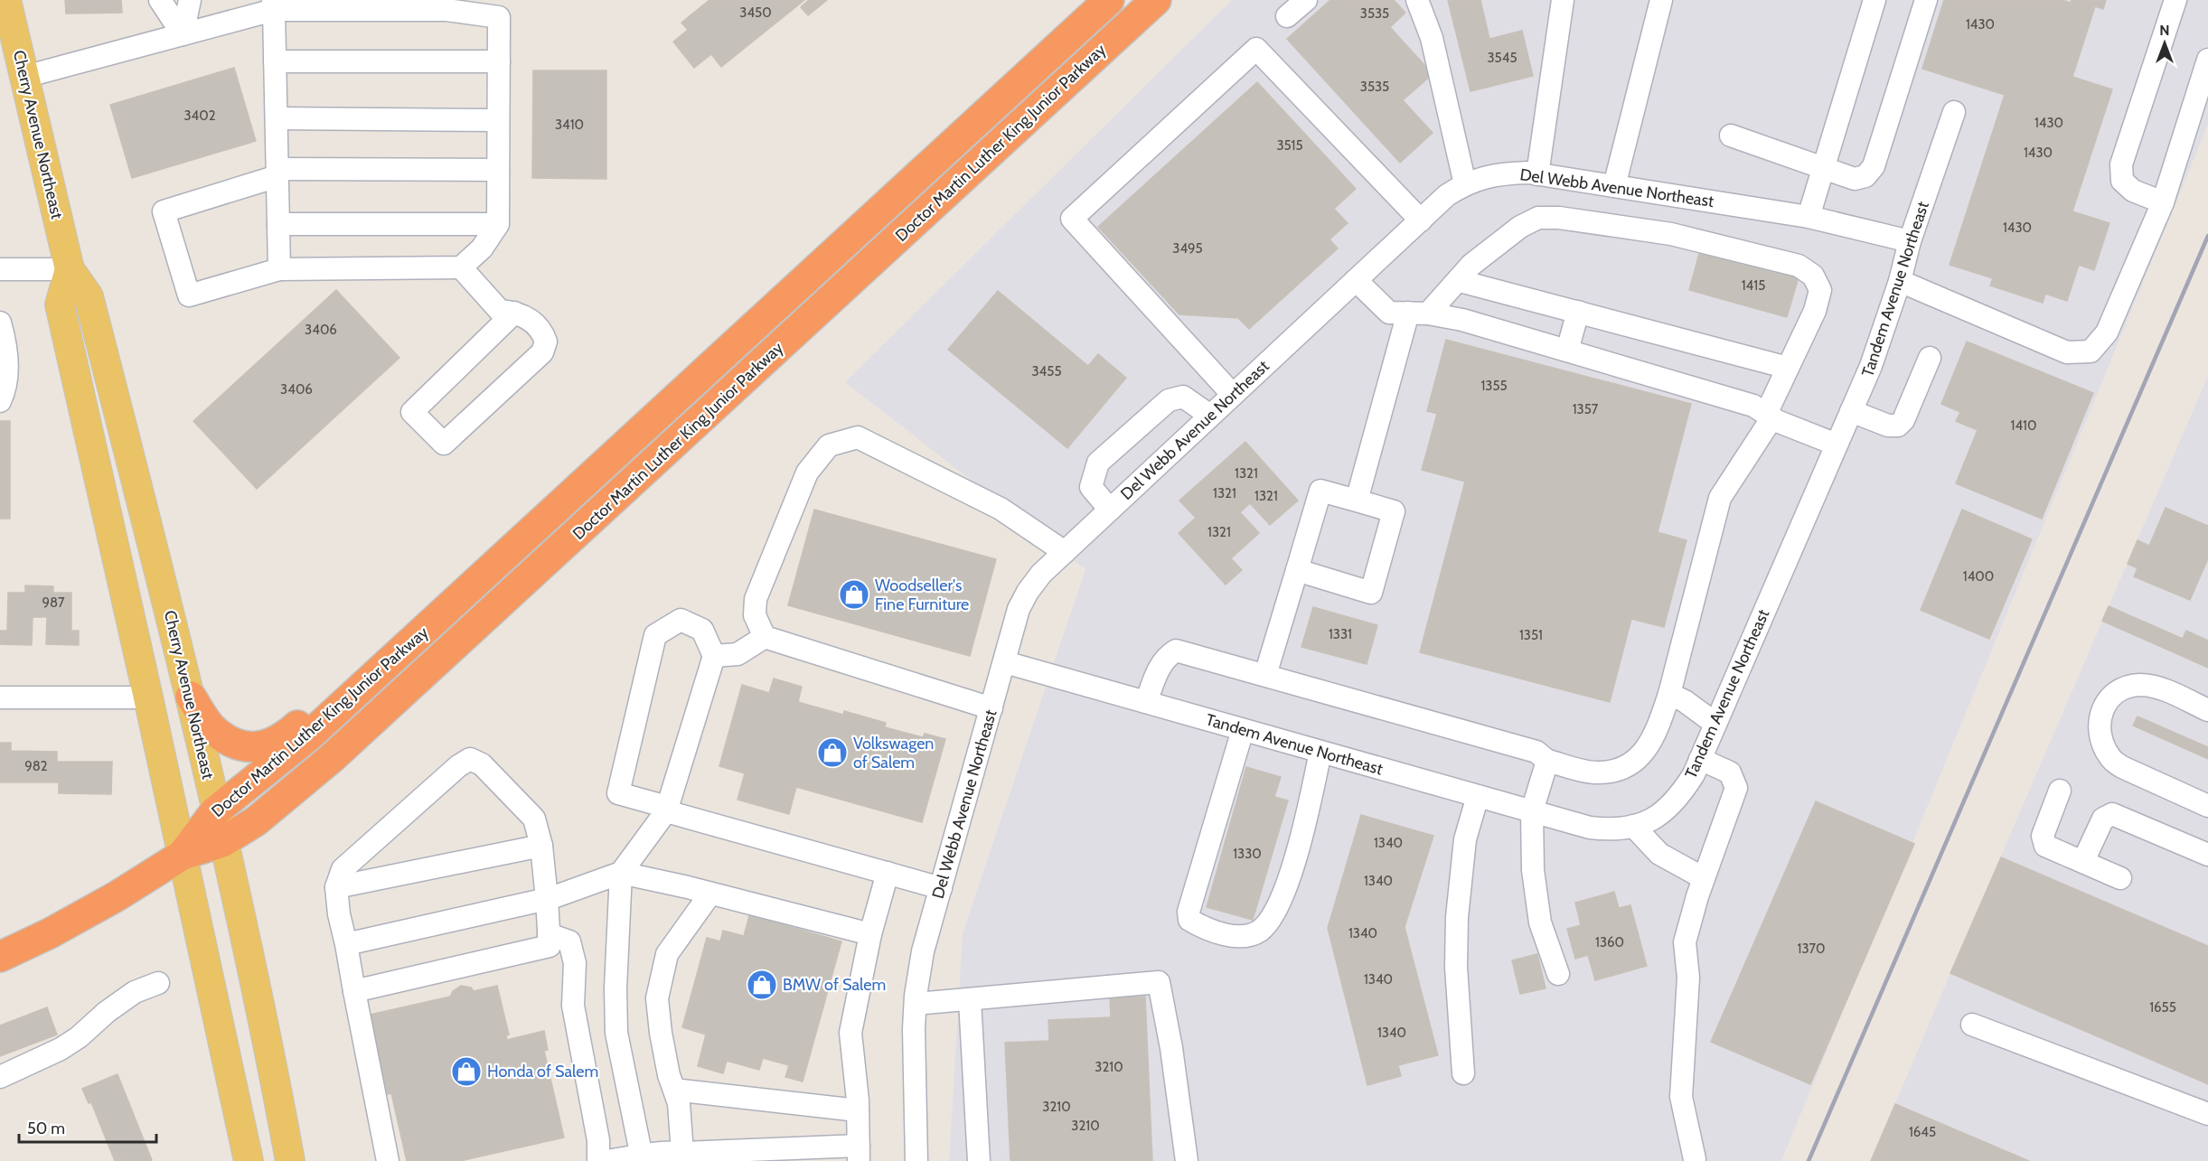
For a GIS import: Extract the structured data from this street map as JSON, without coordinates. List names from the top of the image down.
{
  "streets": {
    "highway": ["Doctor Martin Luther King Junior Parkway"],
    "main road": ["Cherry Avenue Northeast"],
    "street": ["Del Webb Avenue Northeast", "Tandem Avenue Northeast"]
  },
  "crossings": [
    ["Cherry Avenue Northeast", "Doctor Martin Luther King Junior Parkway"],
    ["Del Webb Avenue Northeast", "Tandem Avenue Northeast"]
  ],
  "places": {
    "shop": [
      "Woodseller's Fine Furniture",
      "Volkswagen of Salem",
      "BMW of Salem",
      "Honda of Salem"
    ]
  },
  "house_numbers": [
    "3450",
    "3535",
    "1430",
    "3545",
    "3535",
    "3402",
    "1430",
    "3410",
    "3515",
    "1430",
    "1430",
    "3495",
    "1415",
    "3406",
    "3455",
    "1355",
    "3406",
    "1357",
    "1410",
    "1321",
    "1321",
    "1321",
    "1321",
    "1400",
    "987",
    "1331",
    "1351",
    "982",
    "1340",
    "1330",
    "1340",
    "1340",
    "1360",
    "1370",
    "1340",
    "1655",
    "1340",
    "3210",
    "3210",
    "3210",
    "1645"
  ],
  "scale_bar": "50 m",
  "north": "top"
}
